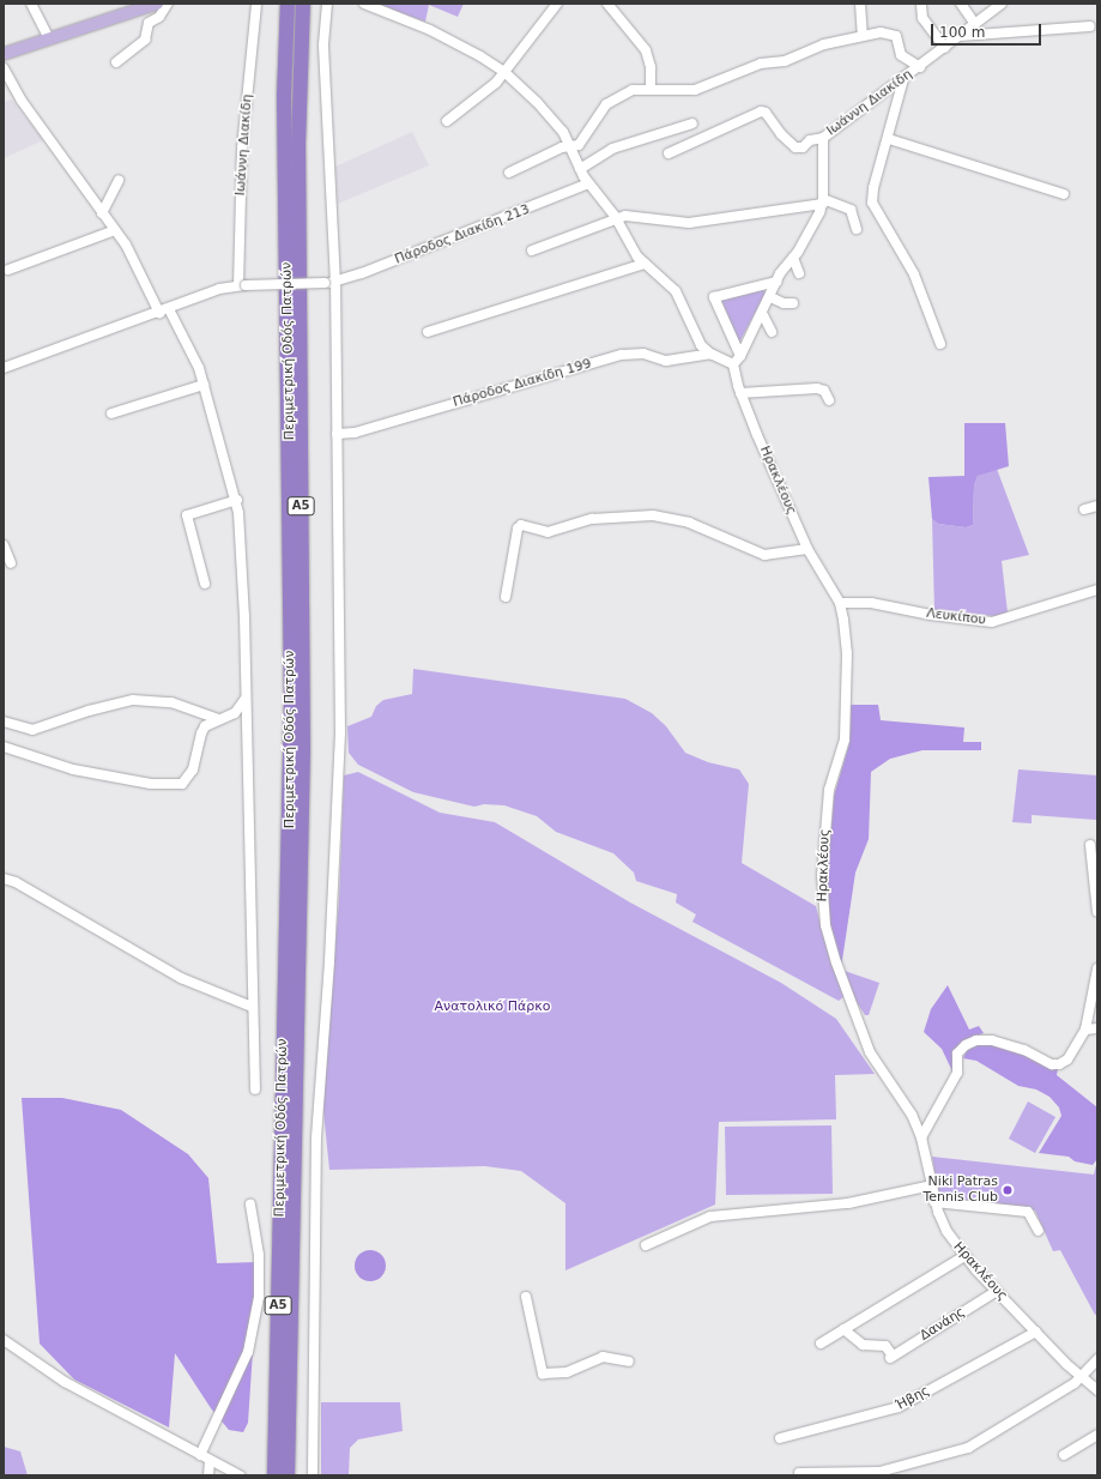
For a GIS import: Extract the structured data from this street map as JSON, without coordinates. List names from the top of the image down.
{
  "streets": {
    "highway": ["Περιμετρική Οδός Πατρών", "Α5"],
    "street": [
      "Ιωάννη Διακίδη",
      "Πάροδος Διακίδη 213",
      "Πάροδος Διακίδη 199",
      "Ηρακλέους",
      "Λευκίπου",
      "Δανάης",
      "Ήβης"
    ]
  },
  "crossings": [
    ["Ιωάννη Διακίδη", "Ηρακλέους"],
    ["Ηρακλέους", "Λευκίπου"],
    ["Ηρακλέους", "Δανάης"],
    ["Ηρακλέους", "Ήβης"]
  ],
  "parks": ["Ανατολικό Πάρκο"],
  "places": ["Niki Patras Tennis Club"],
  "scale_bar": "100 m"
}
